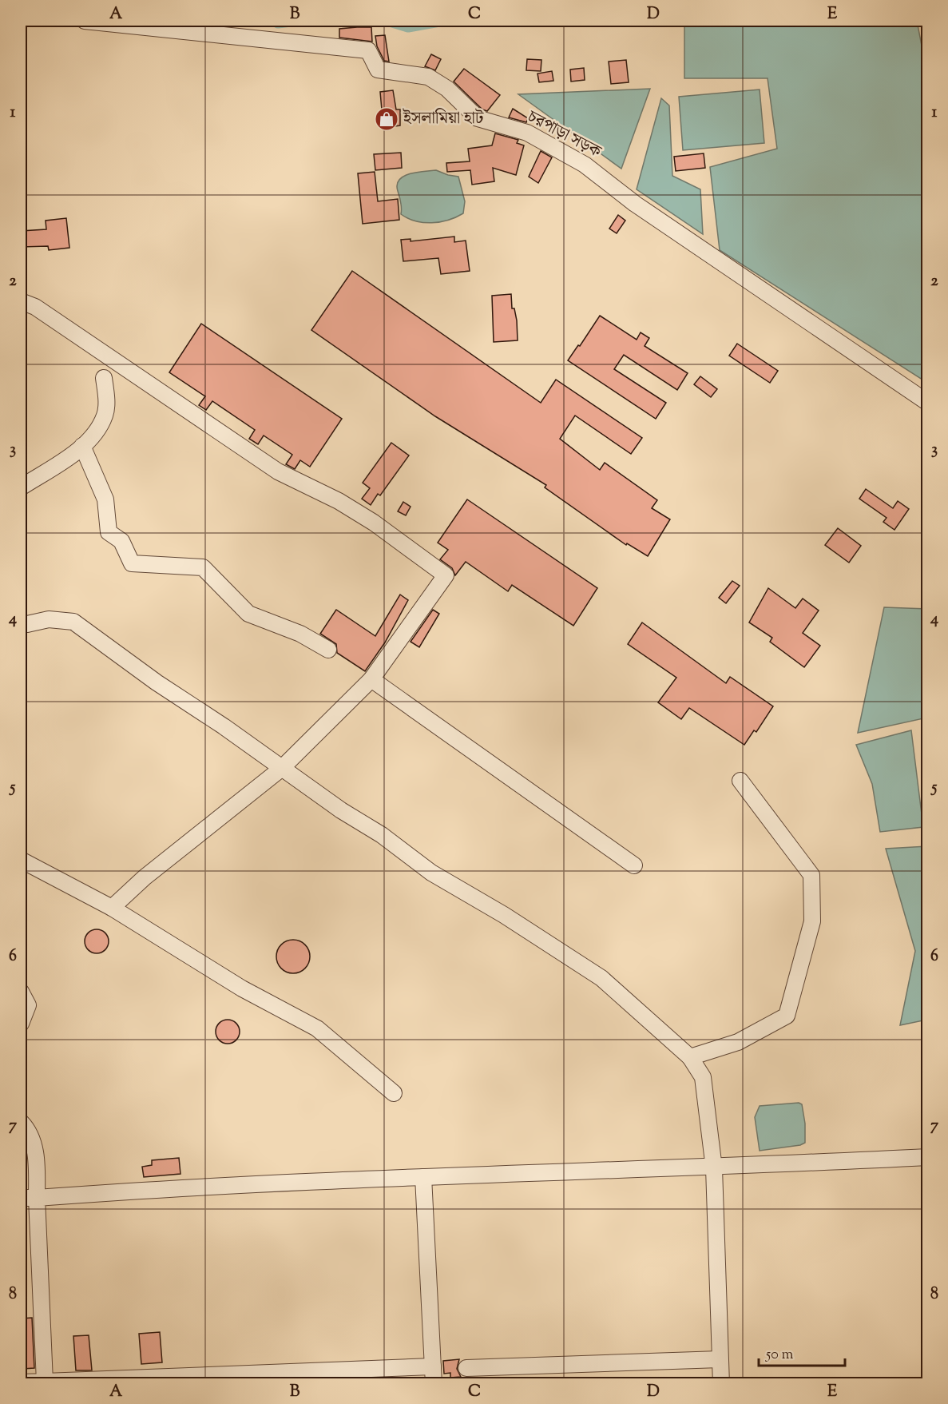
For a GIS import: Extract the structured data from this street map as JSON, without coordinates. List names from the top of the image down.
{
  "streets": {
    "street": ["চরপাড়া সড়ক"]
  },
  "places": {
    "shop": ["ইসলামিয়া হাট"]
  },
  "scale_bar": "50 m",
  "grid": {
    "columns": [
      "A",
      "B",
      "C",
      "D",
      "E"
    ],
    "rows": [
      "1",
      "2",
      "3",
      "4",
      "5",
      "6",
      "7",
      "8"
    ]
  }
}
